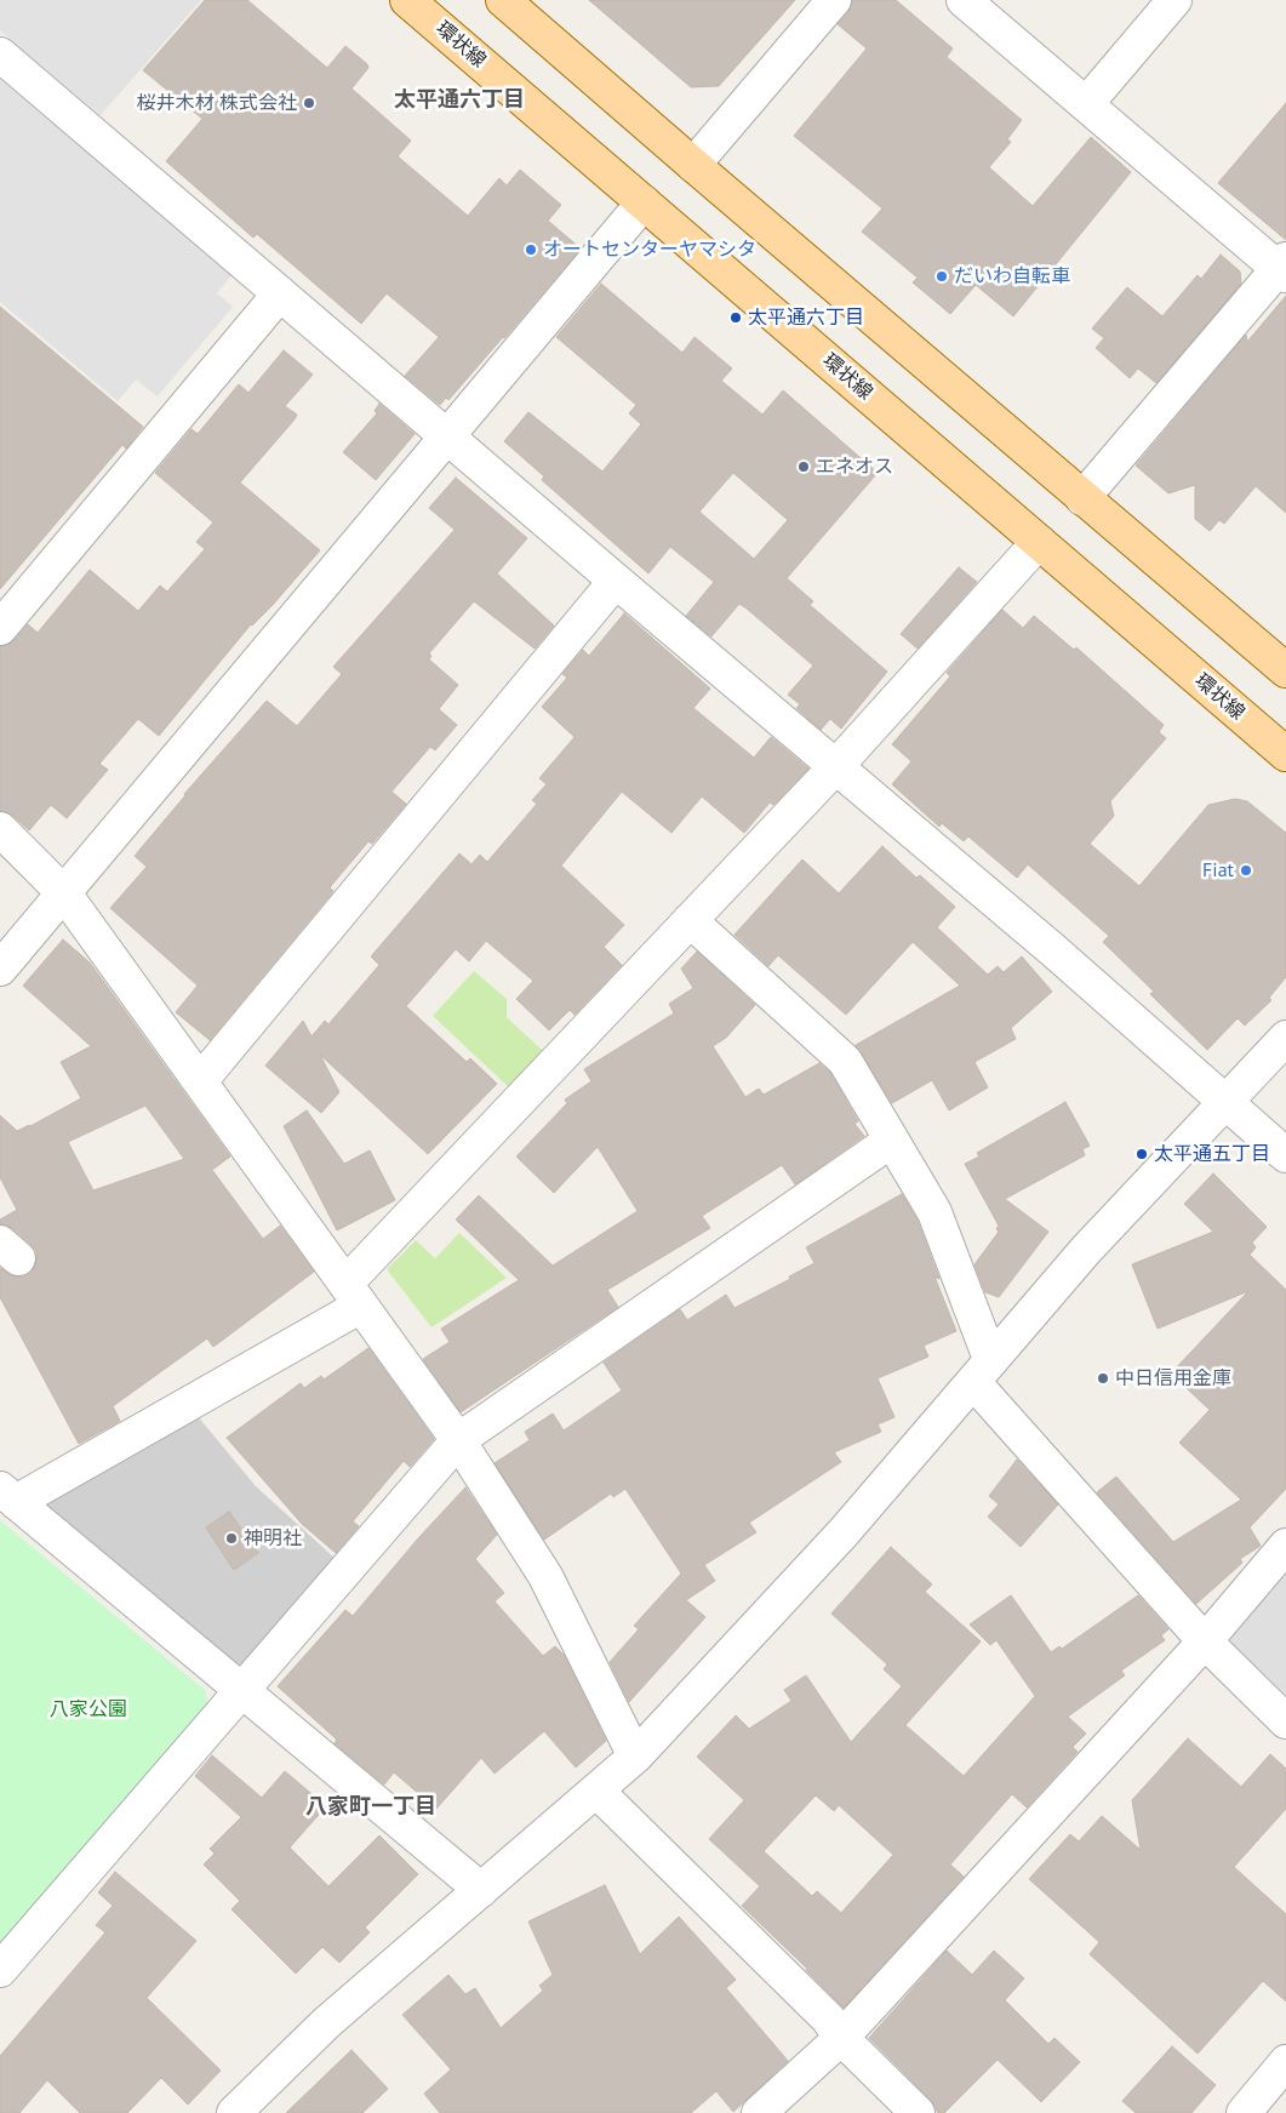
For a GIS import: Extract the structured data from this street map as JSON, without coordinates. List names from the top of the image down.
{
  "streets": {
    "main road": ["環状線"]
  },
  "districts": ["太平通六丁目", "八家町一丁目"],
  "parks": ["八家公園"],
  "places": [
    "桜井木材 株式会社",
    "オートセンターヤマシタ",
    "だいわ自転車",
    "太平通六丁目",
    "エネオス",
    "Fiat",
    "太平通五丁目",
    "中日信用金庫",
    "神明社"
  ]
}
